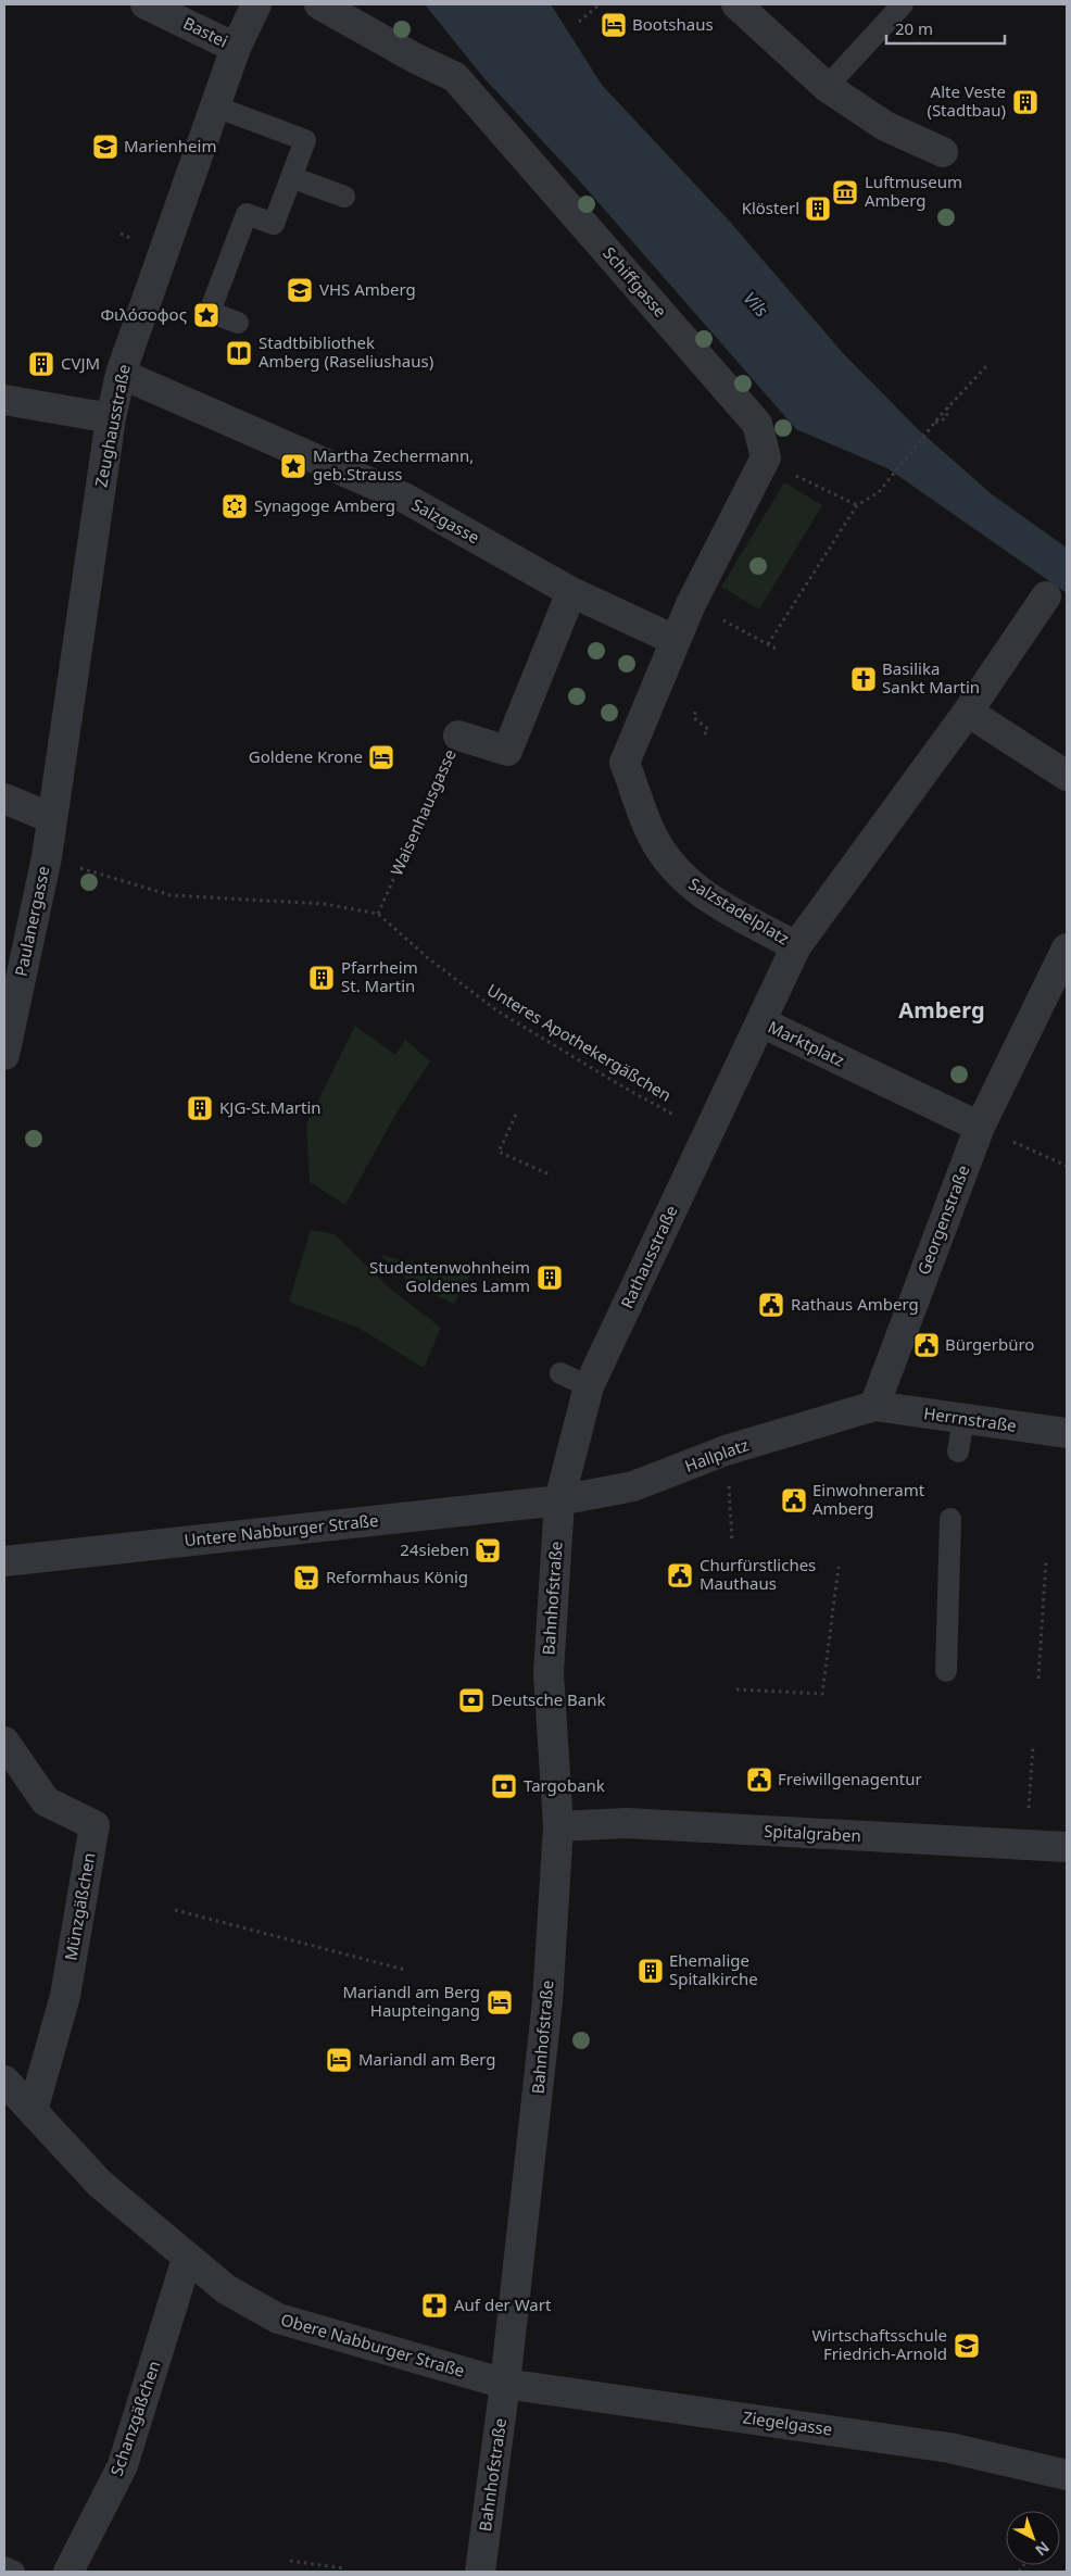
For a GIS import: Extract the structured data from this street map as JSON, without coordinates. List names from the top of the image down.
{
  "streets": {
    "street": [
      "Bastei",
      "Schiffgasse",
      "Zeughausstraße",
      "Salzgasse",
      "Waisenhausgasse",
      "Salzstadelplatz",
      "Paulanergasse",
      "Marktplatz",
      "Georgenstraße",
      "Rathausstraße",
      "Herrnstraße",
      "Hallplatz",
      "Untere Nabburger Straße",
      "Bahnhofstraße",
      "Spitalgraben",
      "Münzgäßchen",
      "Obere Nabburger Straße",
      "Schanzgäßchen",
      "Ziegelgasse"
    ],
    "path": ["Unteres Apothekergäßchen"]
  },
  "crossings": [
    ["Bastei", "Zeughausstraße"],
    ["Schiffgasse", "Salzgasse"],
    ["Schiffgasse", "Salzstadelplatz"],
    ["Zeughausstraße", "Salzgasse"],
    ["Zeughausstraße", "Paulanergasse"],
    ["Salzgasse", "Waisenhausgasse"],
    ["Salzgasse", "Salzstadelplatz"],
    ["Waisenhausgasse", "Unteres Apothekergäßchen"],
    ["Salzstadelplatz", "Marktplatz"],
    ["Unteres Apothekergäßchen", "Rathausstraße"],
    ["Marktplatz", "Georgenstraße"],
    ["Marktplatz", "Rathausstraße"],
    ["Georgenstraße", "Herrnstraße"],
    ["Georgenstraße", "Hallplatz"],
    ["Rathausstraße", "Hallplatz"],
    ["Rathausstraße", "Untere Nabburger Straße"],
    ["Rathausstraße", "Bahnhofstraße"],
    ["Herrnstraße", "Hallplatz"],
    ["Hallplatz", "Untere Nabburger Straße"],
    ["Hallplatz", "Bahnhofstraße"],
    ["Untere Nabburger Straße", "Bahnhofstraße"],
    ["Bahnhofstraße", "Spitalgraben"],
    ["Bahnhofstraße", "Obere Nabburger Straße"],
    ["Bahnhofstraße", "Ziegelgasse"],
    ["Münzgäßchen", "Obere Nabburger Straße"],
    ["Obere Nabburger Straße", "Schanzgäßchen"],
    ["Obere Nabburger Straße", "Ziegelgasse"]
  ],
  "districts": ["Amberg"],
  "water": ["Vils"],
  "places": {
    "hotel": [
      "Bootshaus",
      "Goldene Krone",
      "Mariandl am Berg Haupteingang",
      "Mariandl am Berg"
    ],
    "building": [
      "Alte Veste (Stadtbau)",
      "Klösterl",
      "CVJM",
      "Pfarrheim St. Martin",
      "KJG-St.Martin",
      "Studentenwohnheim Goldenes Lamm",
      "Ehemalige Spitalkirche"
    ],
    "school or university": ["Marienheim", "VHS Amberg", "Wirtschaftsschule Friedrich-Arnold"],
    "museum": ["Luftmuseum Amberg"],
    "place": ["Φιλόσοφος", "Martha Zechermann, geb.Strauss"],
    "library": ["Stadtbibliothek Amberg (Raseliushaus)"],
    "synagogue": ["Synagoge Amberg"],
    "church": ["Basilika Sankt Martin"],
    "public building": [
      "Rathaus Amberg",
      "Bürgerbüro",
      "Einwohneramt Amberg",
      "Churfürstliches Mauthaus",
      "Freiwillgenagentur"
    ],
    "supermarket": ["24sieben", "Reformhaus König"],
    "bank": ["Deutsche Bank", "Targobank"],
    "pharmacy": ["Auf der Wart"]
  },
  "scale_bar": "20 m",
  "north": "bottom right"
}
